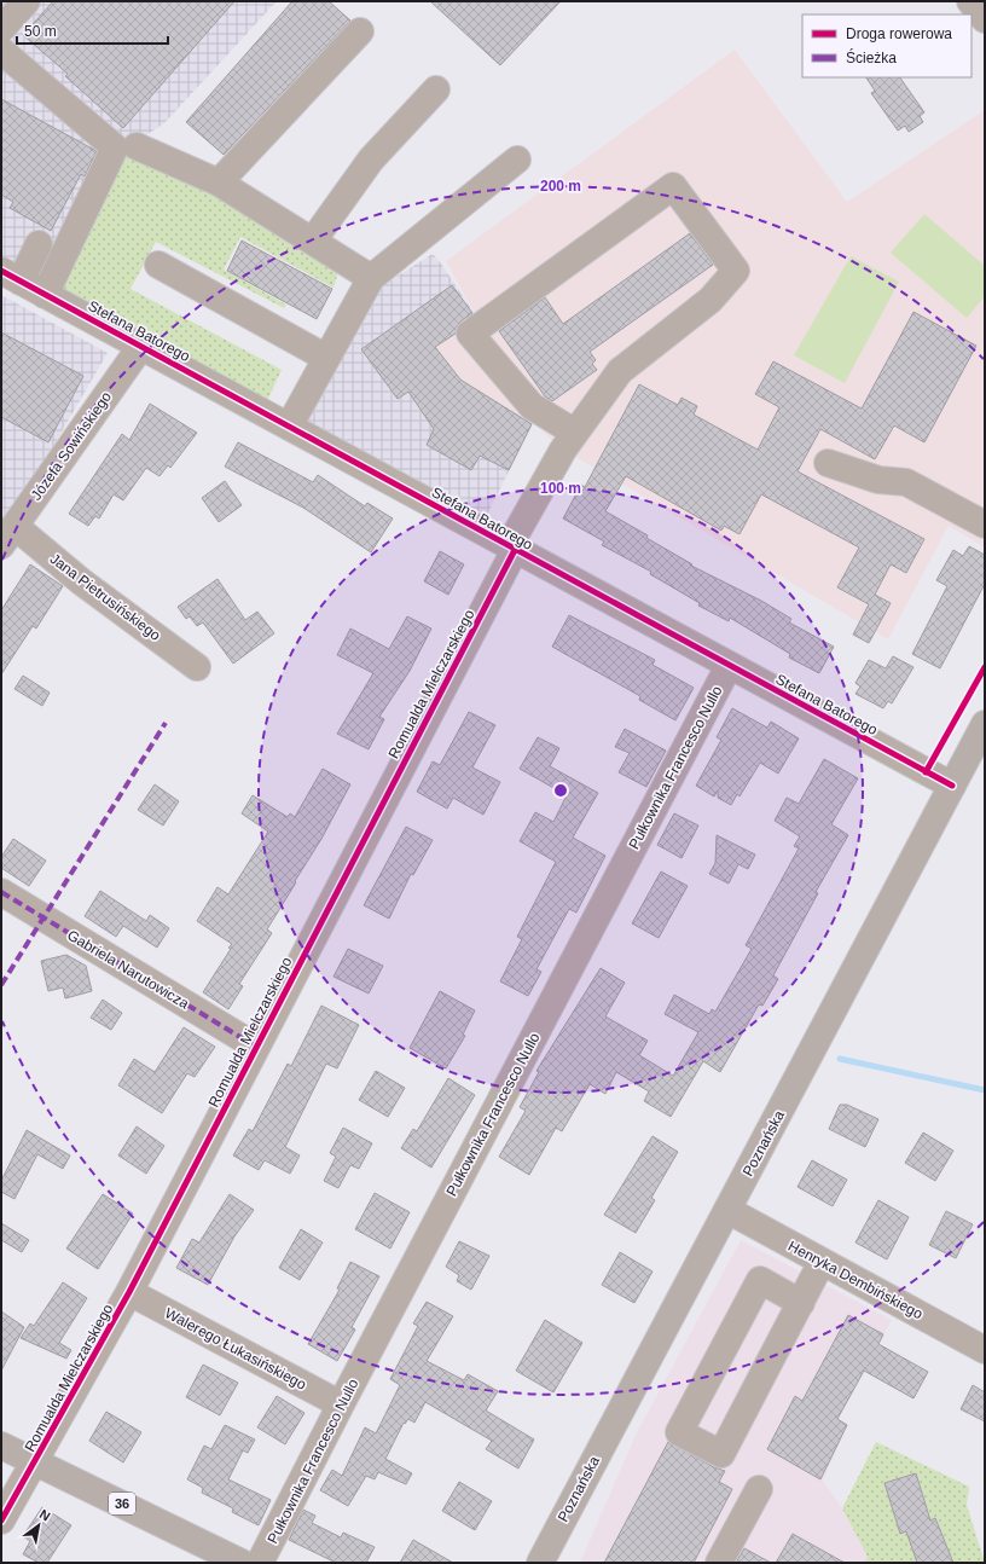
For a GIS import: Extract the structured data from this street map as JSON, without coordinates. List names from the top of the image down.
{
  "streets": {
    "main road": ["Poznańska", "36"],
    "street": [
      "Stefana Batorego",
      "Józefa Sowińskiego",
      "Jana Pietrusińskiego",
      "Romualda Mielczarskiego",
      "Pułkownika Francesco Nullo",
      "Gabriela Narutowicza",
      "Henryka Dembińskiego",
      "Walerego Łukasińskiego"
    ]
  },
  "crossings": [
    ["Stefana Batorego", "Józefa Sowińskiego"],
    ["Stefana Batorego", "Romualda Mielczarskiego"],
    ["Stefana Batorego", "Pułkownika Francesco Nullo"],
    ["Stefana Batorego", "Poznańska"],
    ["Józefa Sowińskiego", "Jana Pietrusińskiego"],
    ["Romualda Mielczarskiego", "Gabriela Narutowicza"],
    ["Romualda Mielczarskiego", "Walerego Łukasińskiego"],
    ["Romualda Mielczarskiego", "36"],
    ["Pułkownika Francesco Nullo", "Walerego Łukasińskiego"],
    ["Poznańska", "Henryka Dembińskiego"]
  ],
  "legend": ["Droga rowerowa", "Ścieżka"],
  "scale_bar": "50 m",
  "north": "top right",
  "rings": ["200 m", "100 m"]
}
